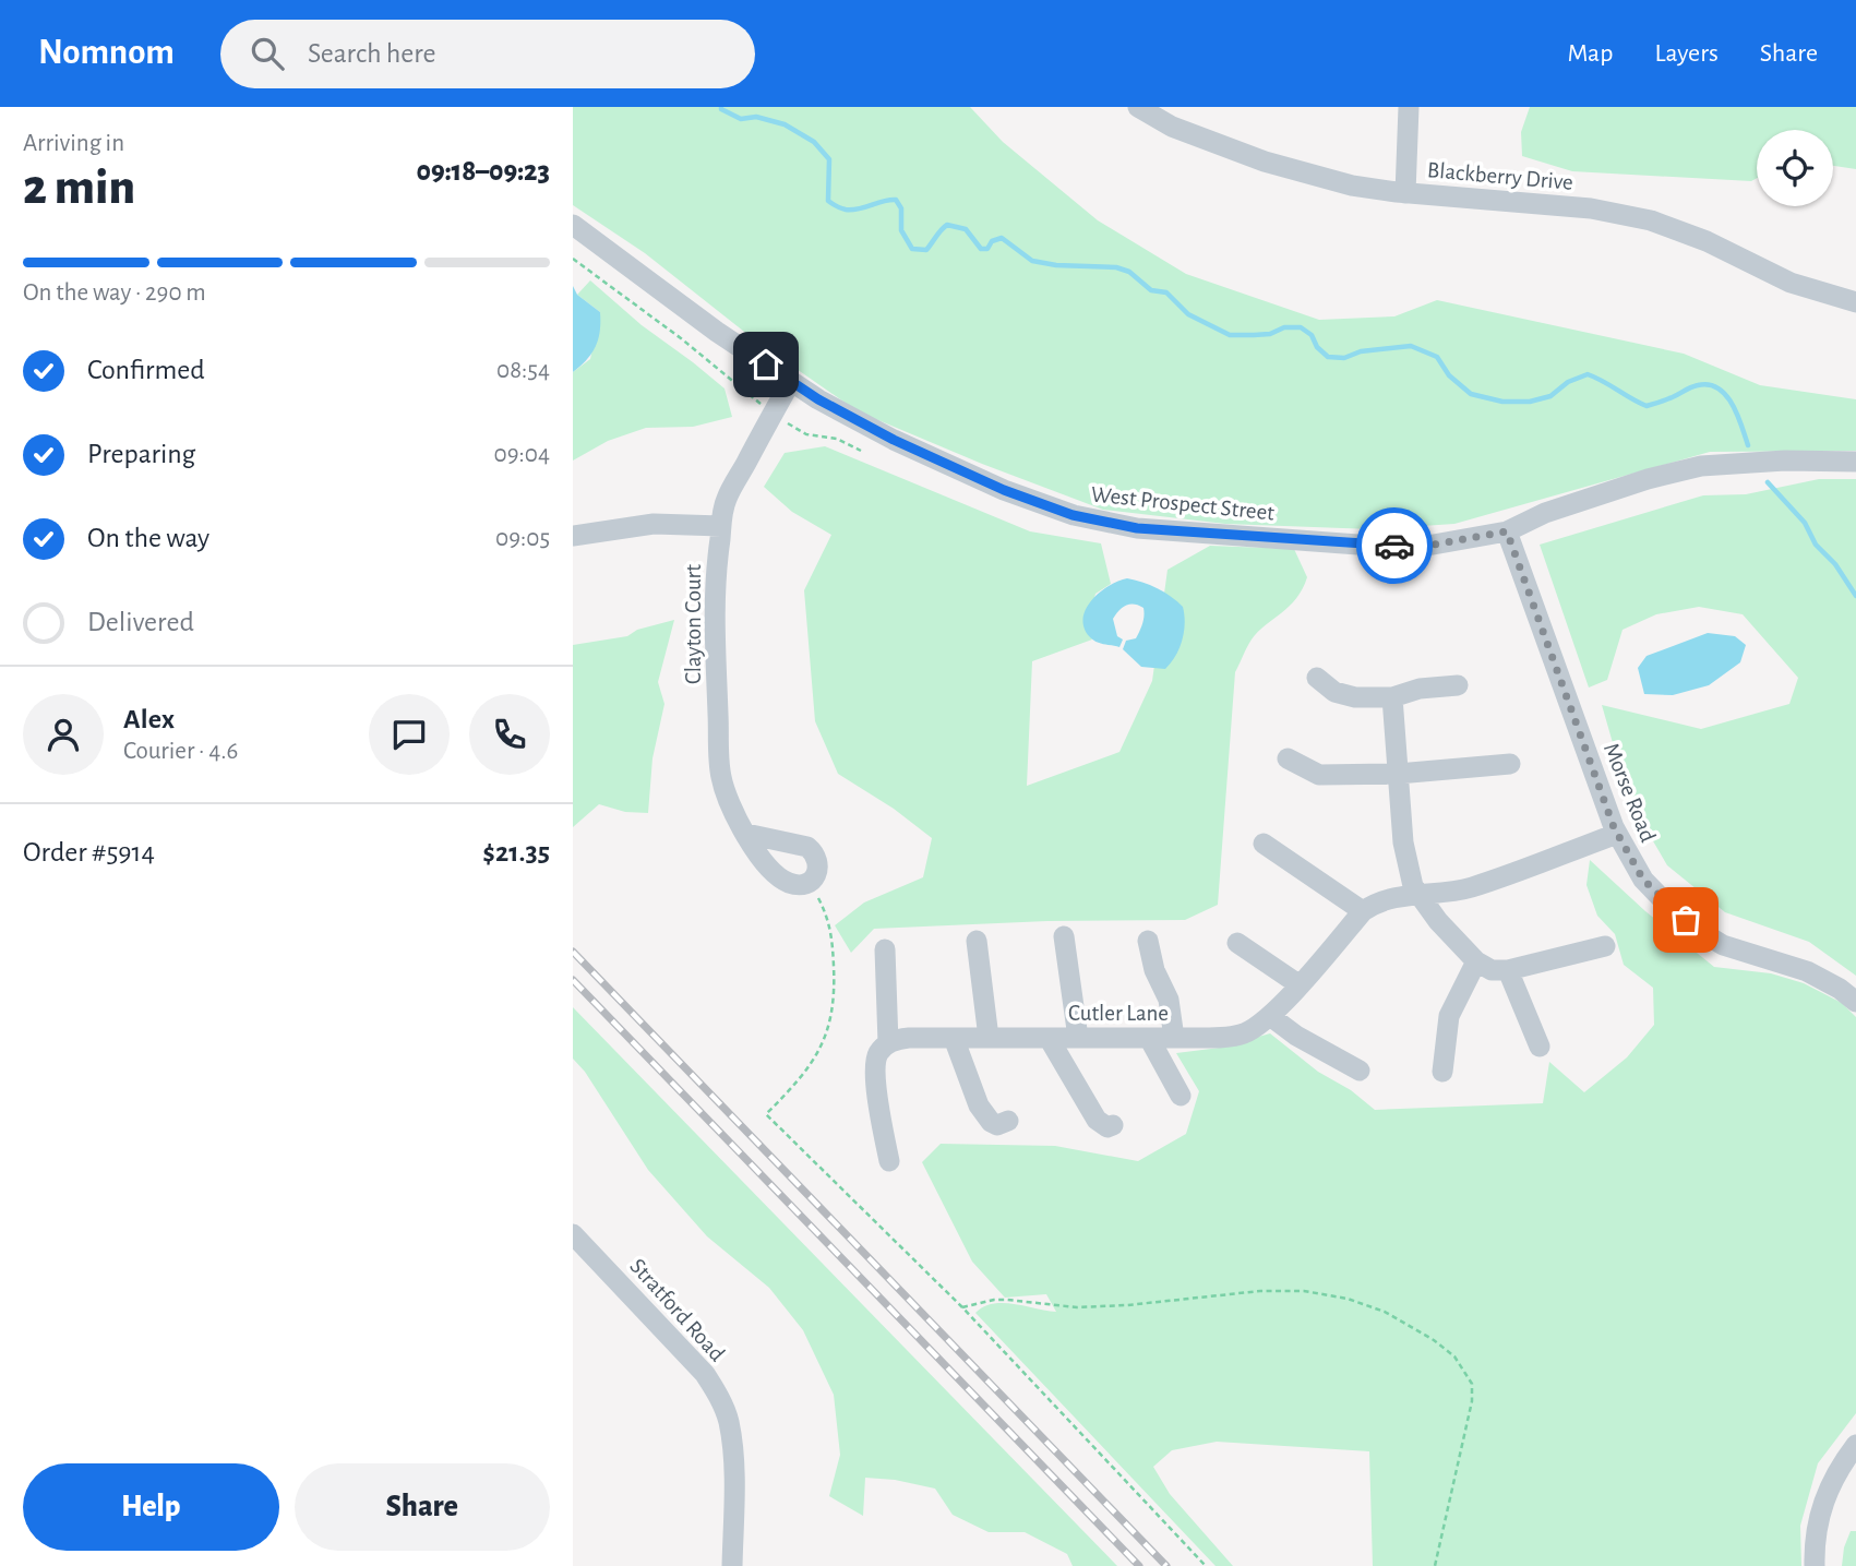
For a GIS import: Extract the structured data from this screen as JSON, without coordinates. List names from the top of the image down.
{
  "streets": {
    "street": [
      "Blackberry Drive",
      "West Prospect Street",
      "Clayton Court",
      "Morse Road",
      "Cutler Lane",
      "Stratford Road"
    ]
  },
  "crossings": [
    ["West Prospect Street", "Clayton Court"],
    ["West Prospect Street", "Morse Road"],
    ["Morse Road", "Cutler Lane"]
  ],
  "page": {
    "header": "Nomnom",
    "search": "Search here",
    "nav": ["Map", "Layers", "Share"],
    "heading": ["2 min", "Arriving in", "09:18–09:23"],
    "panel": [
      "Alex",
      "Courier · 4.6",
      "Order #5914",
      "$21.35"
    ],
    "bar": "On the way · 290 m",
    "list": [
      ["Confirmed", "08:54"],
      ["Preparing", "09:04"],
      ["On the way", "09:05"],
      "Delivered"
    ],
    "buttons": ["Help", "Share"]
  }
}
